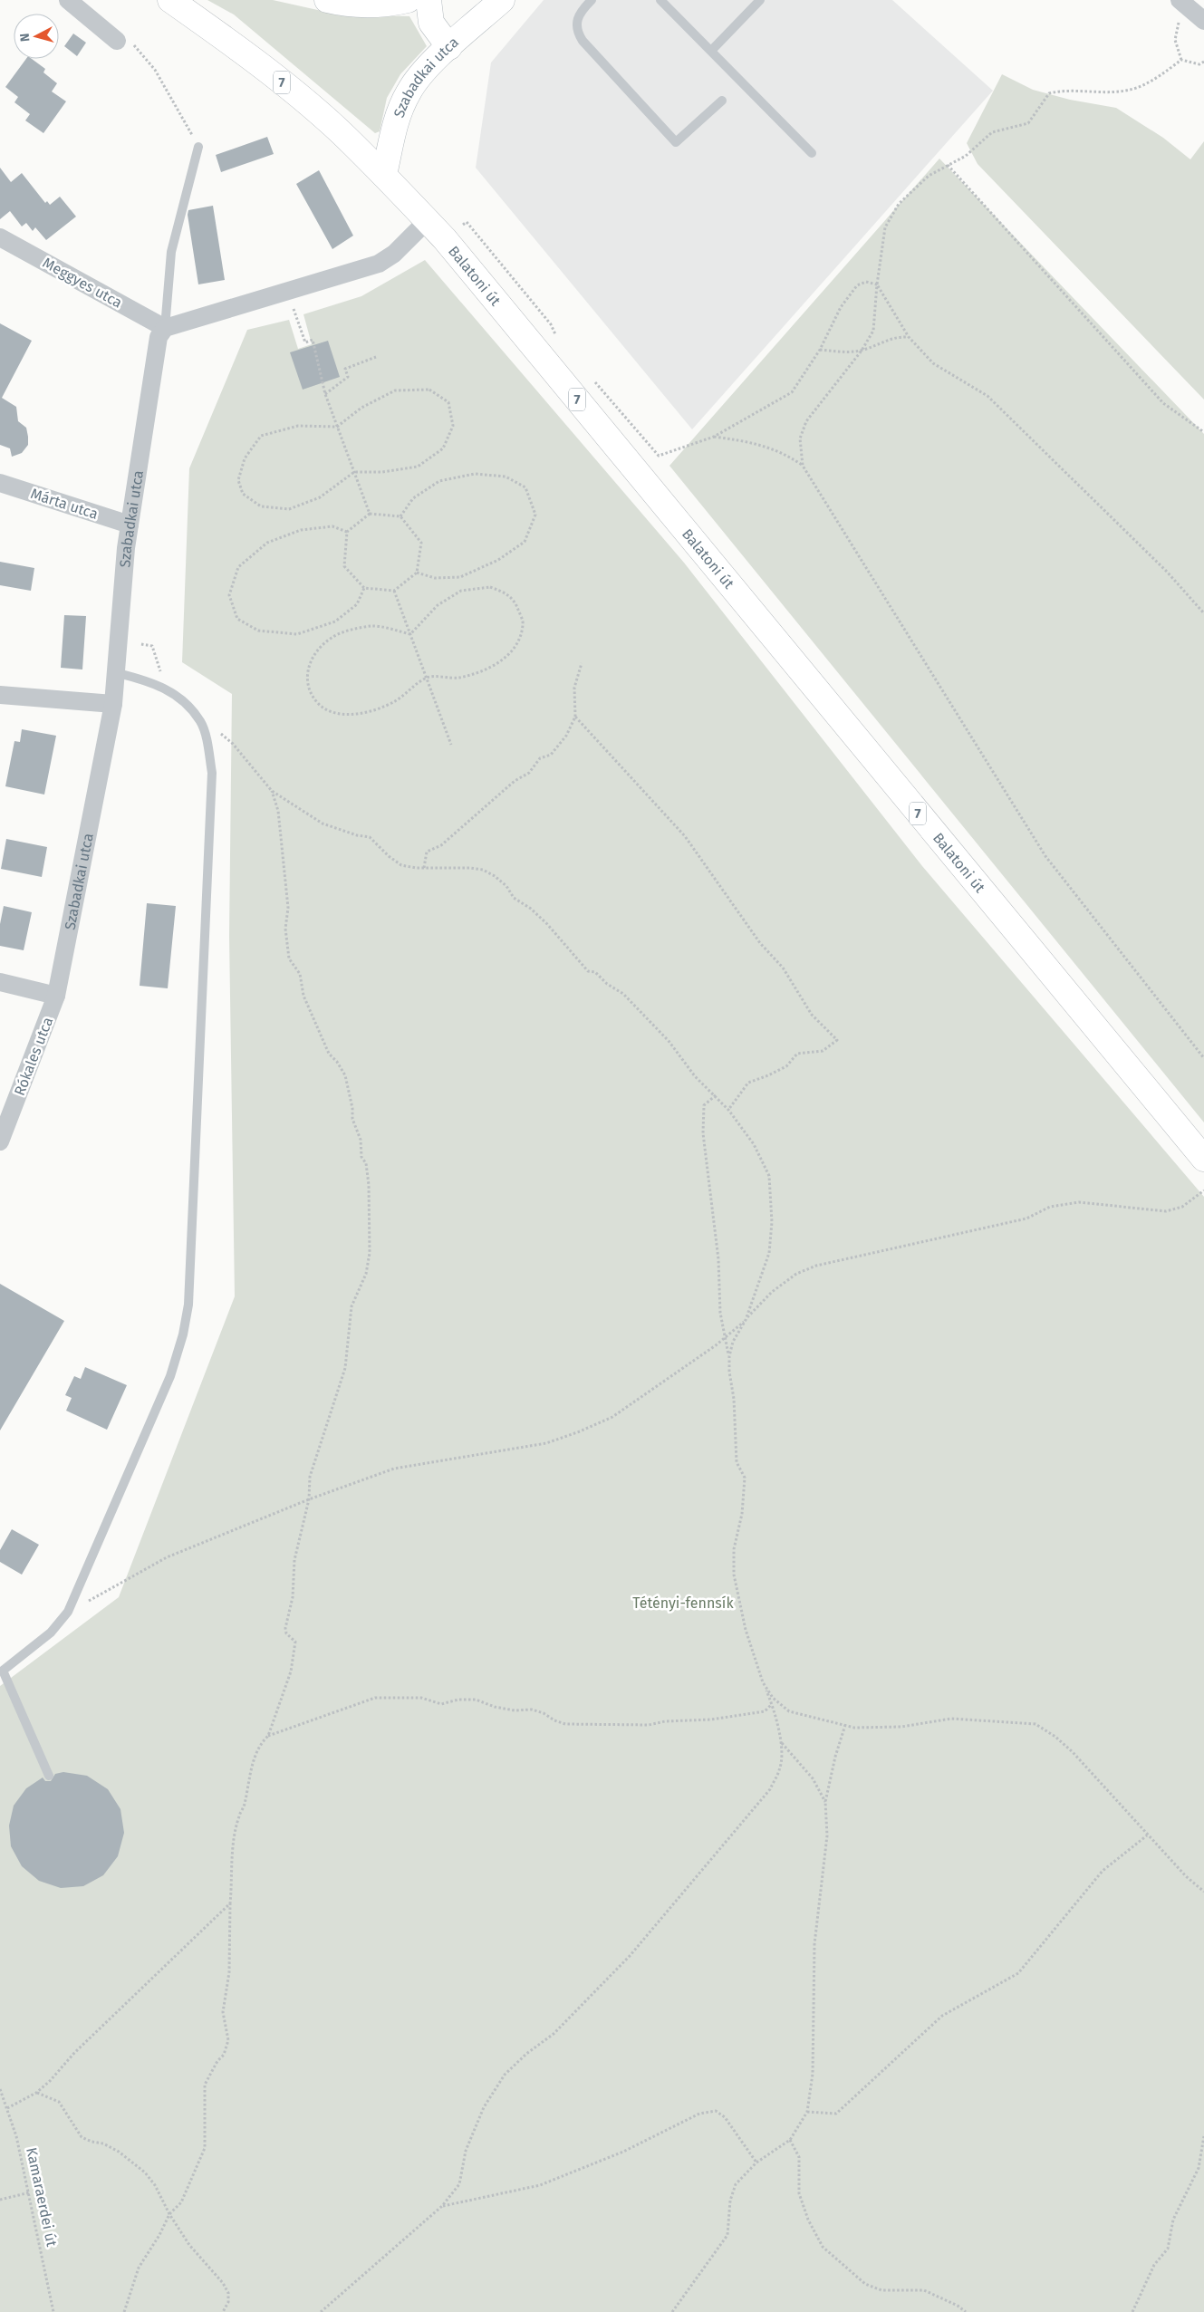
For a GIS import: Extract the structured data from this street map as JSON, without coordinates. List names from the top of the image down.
{
  "streets": {
    "main road": ["Szabadkai utca", "7", "Balatoni út"],
    "street": ["Meggyes utca", "Márta utca", "Rókales utca"],
    "path": ["Kamaraerdei út"]
  },
  "crossings": [
    ["Szabadkai utca", "Balatoni út"],
    ["Szabadkai utca", "Meggyes utca"],
    ["Szabadkai utca", "Márta utca"],
    ["Szabadkai utca", "Rókales utca"]
  ],
  "parks": ["Tétényi-fennsík"],
  "north": "left"
}
